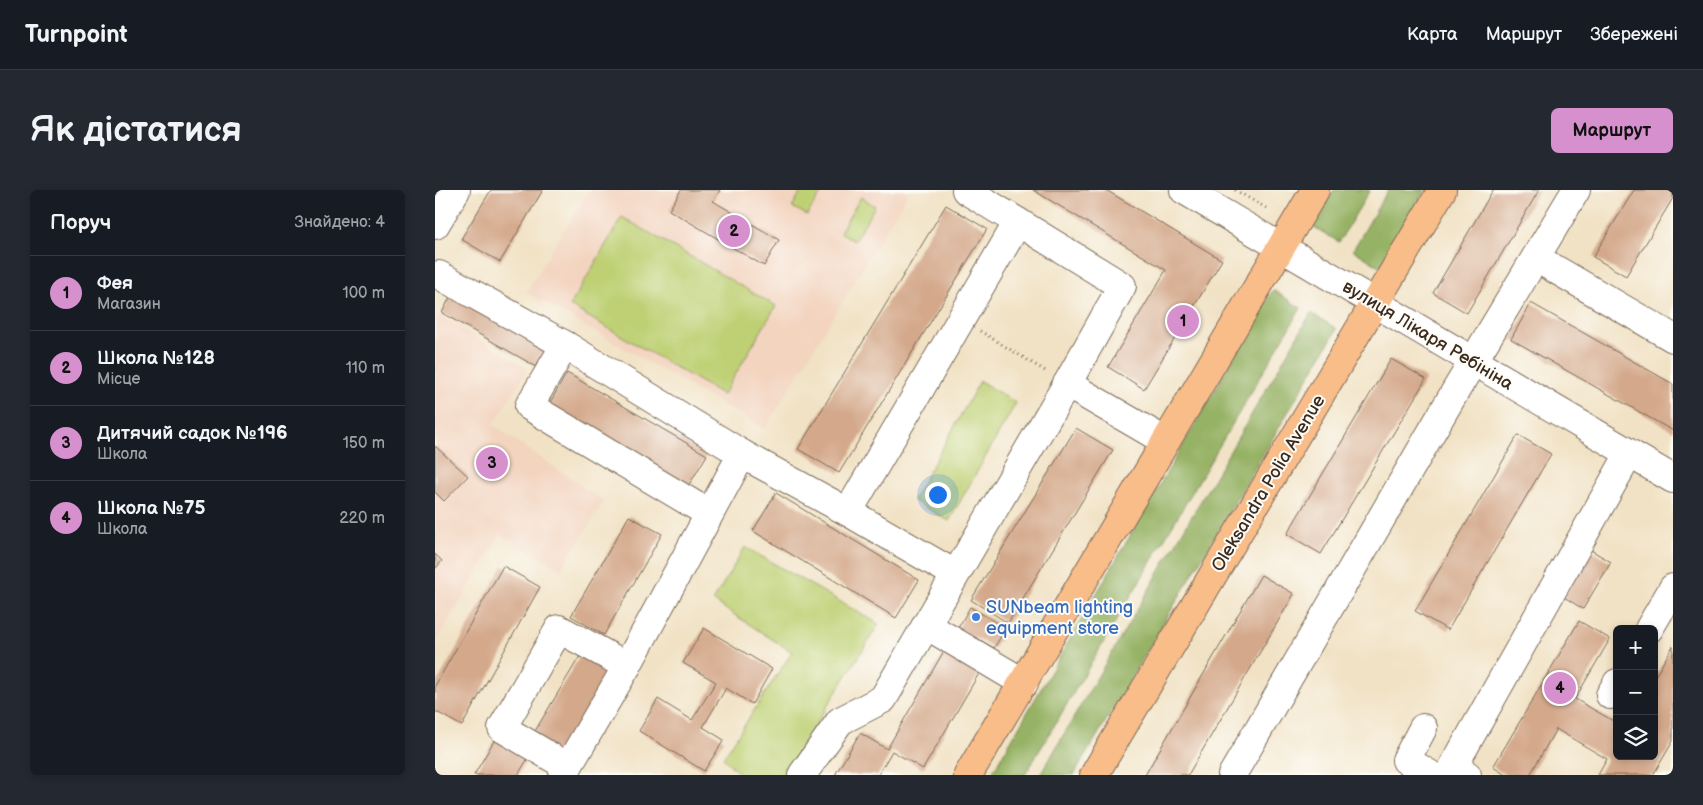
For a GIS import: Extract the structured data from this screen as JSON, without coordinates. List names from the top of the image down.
{
  "streets": {
    "main road": ["Oleksandra Polia Avenue"],
    "street": ["вулиця Лікаря Ребініна"]
  },
  "crossings": [
    ["вулиця Лікаря Ребініна", "Oleksandra Polia Avenue"]
  ],
  "places": ["SUNbeam lighting equipment store"],
  "page": {
    "header": "Turnpoint",
    "nav": ["Карта", "Маршрут", "Збережені"],
    "buttons": "Маршрут",
    "title": "Як дістатися",
    "heading": ["Поруч", "Знайдено: 4"],
    "pins": [
      "2",
      "1",
      "3",
      "4"
    ],
    "list": [
      {
        "mark": "1",
        "name": "Фея",
        "note": "Магазин",
        "value": "100 m"
      },
      {
        "mark": "2",
        "name": "Школа №128",
        "note": "Місце",
        "value": "110 m"
      },
      {
        "mark": "3",
        "name": "Дитячий садок №196",
        "note": "Школа",
        "value": "150 m"
      },
      {
        "mark": "4",
        "name": "Школа №75",
        "note": "Школа",
        "value": "220 m"
      }
    ],
    "map_buttons": ["+", "−"]
  }
}
